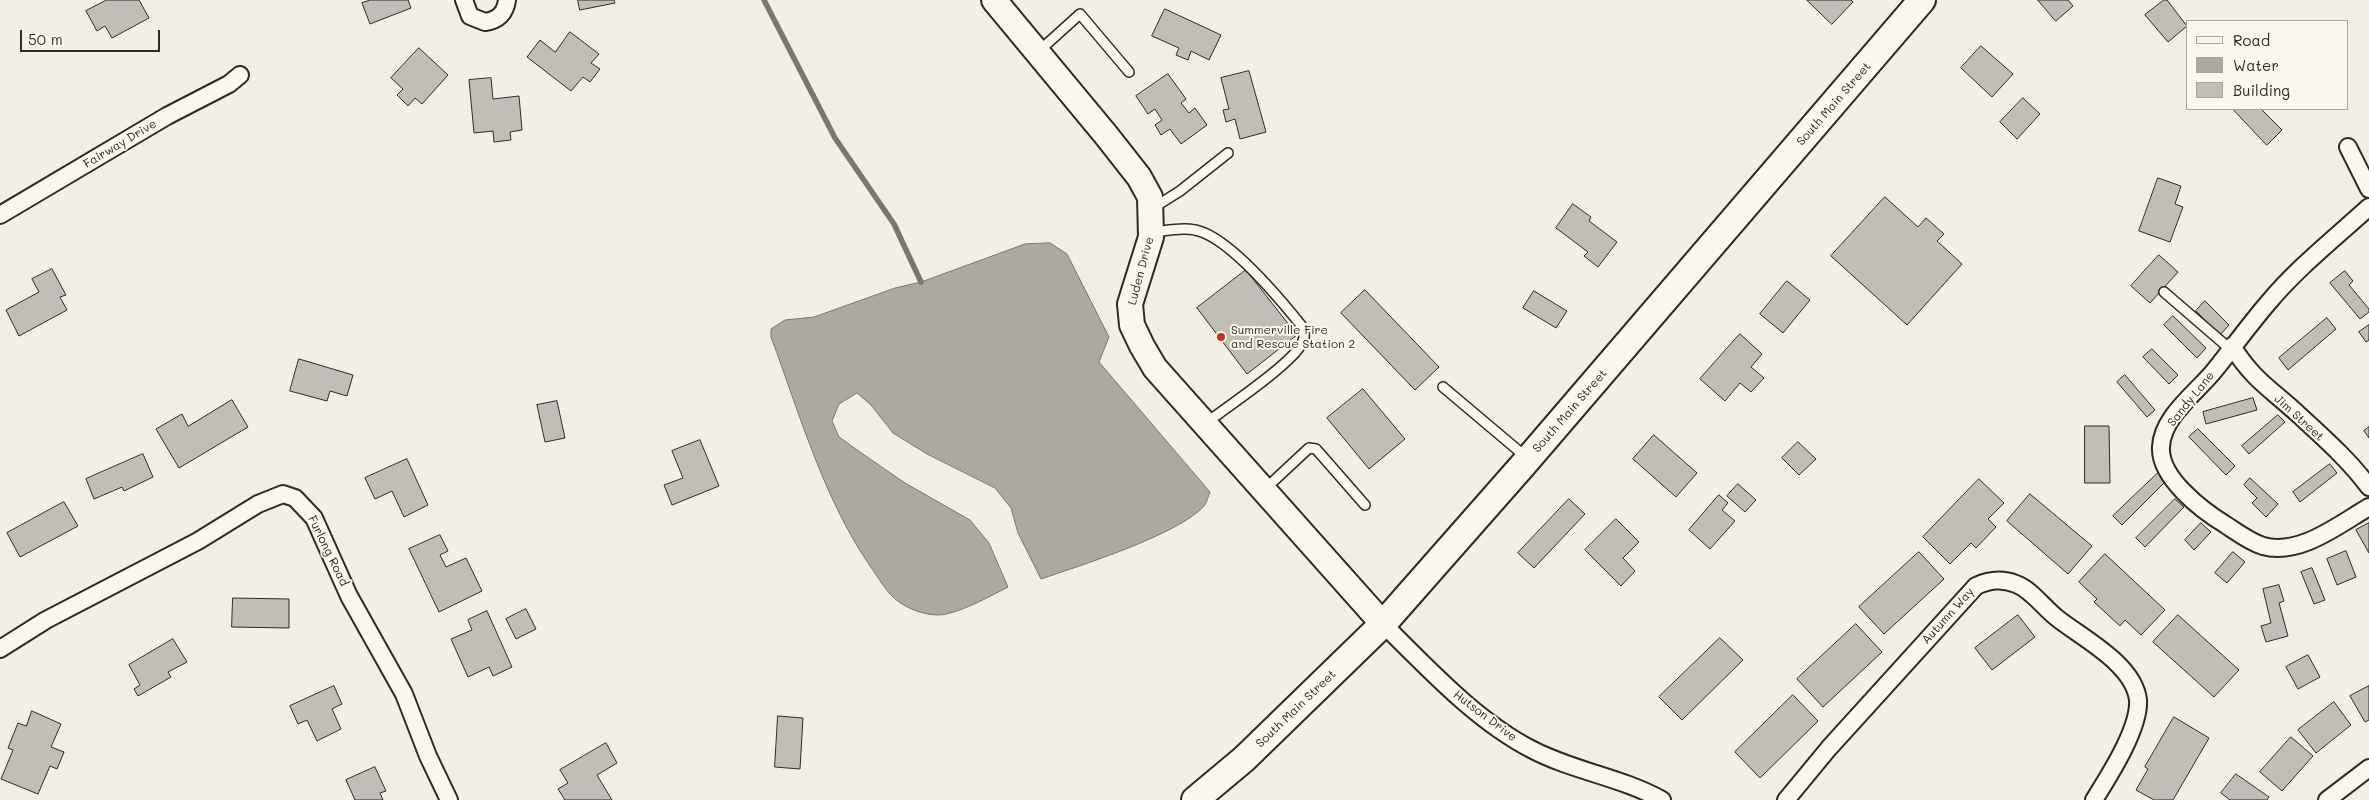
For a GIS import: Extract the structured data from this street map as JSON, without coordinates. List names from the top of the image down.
{
  "streets": {
    "main road": ["South Main Street"],
    "street": [
      "Fairway Drive",
      "Luden Drive",
      "Sandy Lane",
      "Jim Street",
      "Furlong Road",
      "Autumn Way",
      "Hutson Drive"
    ]
  },
  "crossings": [
    ["South Main Street", "Luden Drive"],
    ["South Main Street", "Hutson Drive"],
    ["Luden Drive", "Hutson Drive"],
    ["Sandy Lane", "Jim Street"]
  ],
  "places": ["Summerville Fire and Rescue Station 2"],
  "legend": ["Road", "Water", "Building"],
  "scale_bar": "50 m"
}
